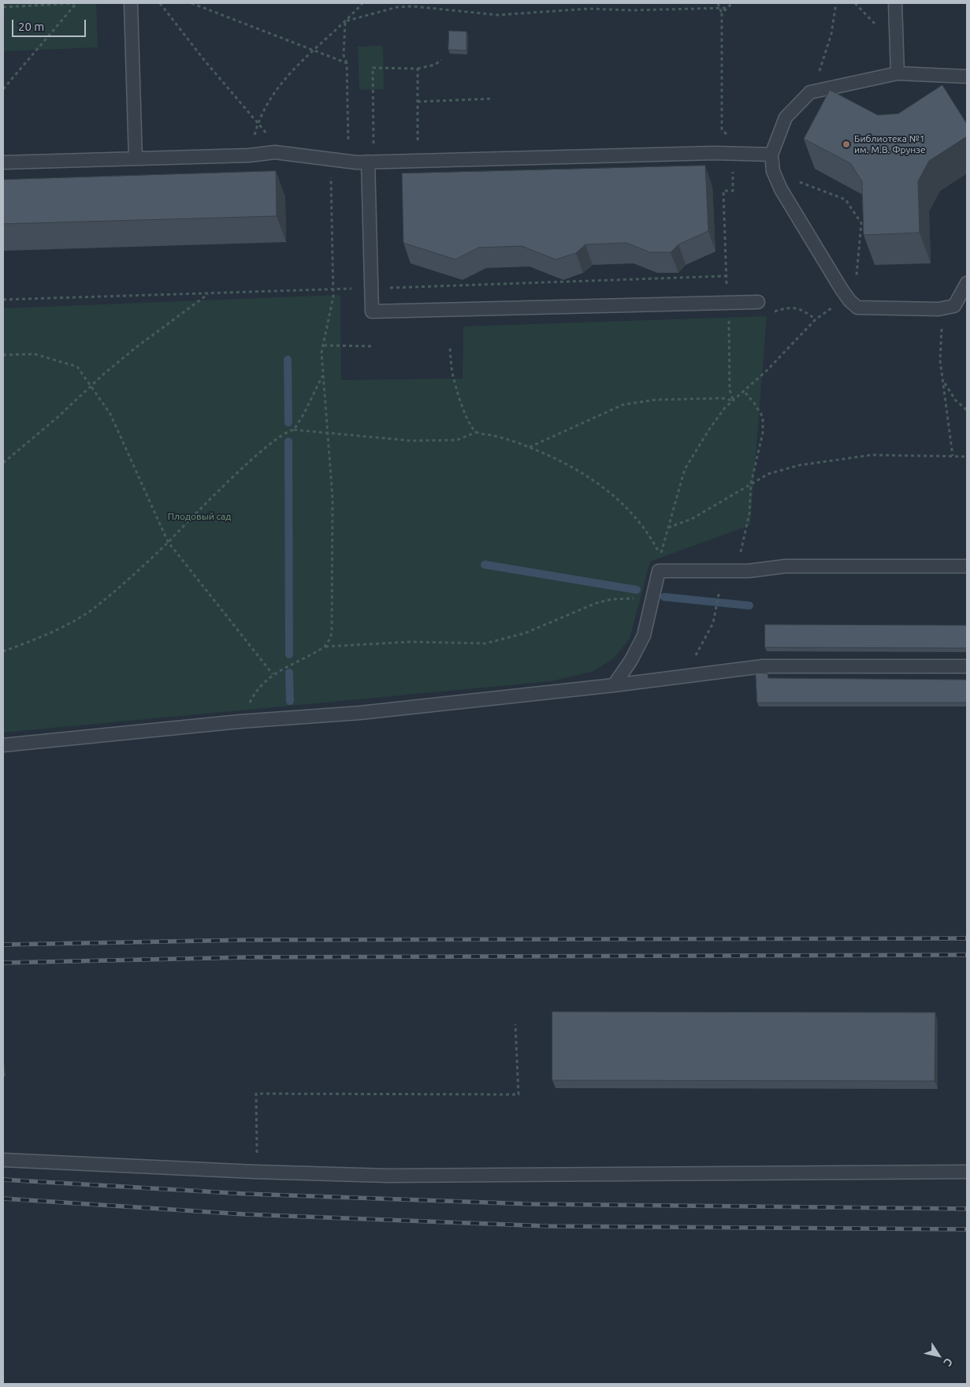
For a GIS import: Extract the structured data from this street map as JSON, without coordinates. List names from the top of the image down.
{
  "parks": ["Плодовый сад"],
  "places": ["Библиотека №1 им. М.В. Фрунзе"],
  "scale_bar": "20 m",
  "north": "bottom right"
}
